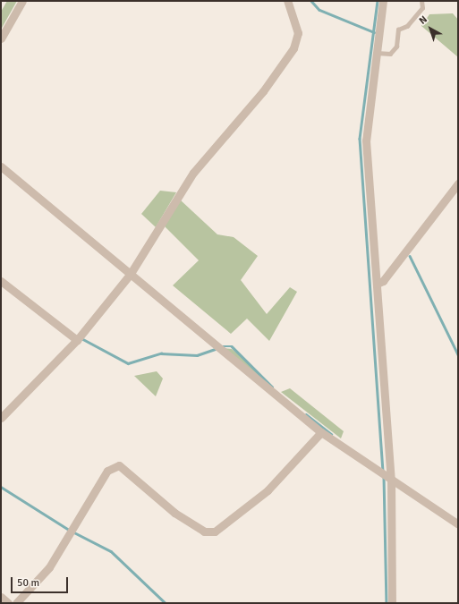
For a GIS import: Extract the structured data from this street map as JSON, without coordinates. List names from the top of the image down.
{
  "scale_bar": "50 m",
  "north": "top left"
}
